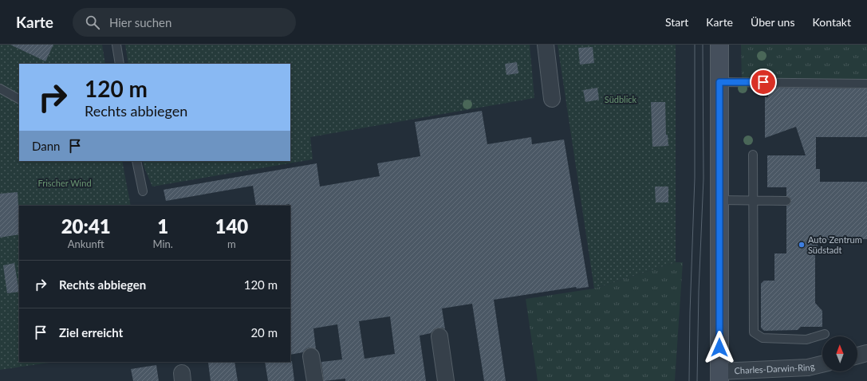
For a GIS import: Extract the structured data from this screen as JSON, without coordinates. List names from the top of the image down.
{
  "streets": {
    "street": ["Charles-Darwin-Ring"]
  },
  "parks": ["Südblick", "Frischer Wind"],
  "places": ["Auto Zentrum Südstadt"],
  "north": "top",
  "page": {
    "header": "Karte",
    "search": "Hier suchen",
    "nav": [
      "Start",
      "Karte",
      "Über uns",
      "Kontakt"
    ],
    "turn": ["120 m", "Rechts abbiegen"],
    "then": "Dann",
    "eta": [
      "20:41",
      "Ankunft",
      "1",
      "Min.",
      "140",
      "m"
    ],
    "list": [
      {
        "name": "Rechts abbiegen",
        "value": "120 m"
      },
      {
        "name": "Ziel erreicht",
        "value": "20 m"
      }
    ]
  }
}
